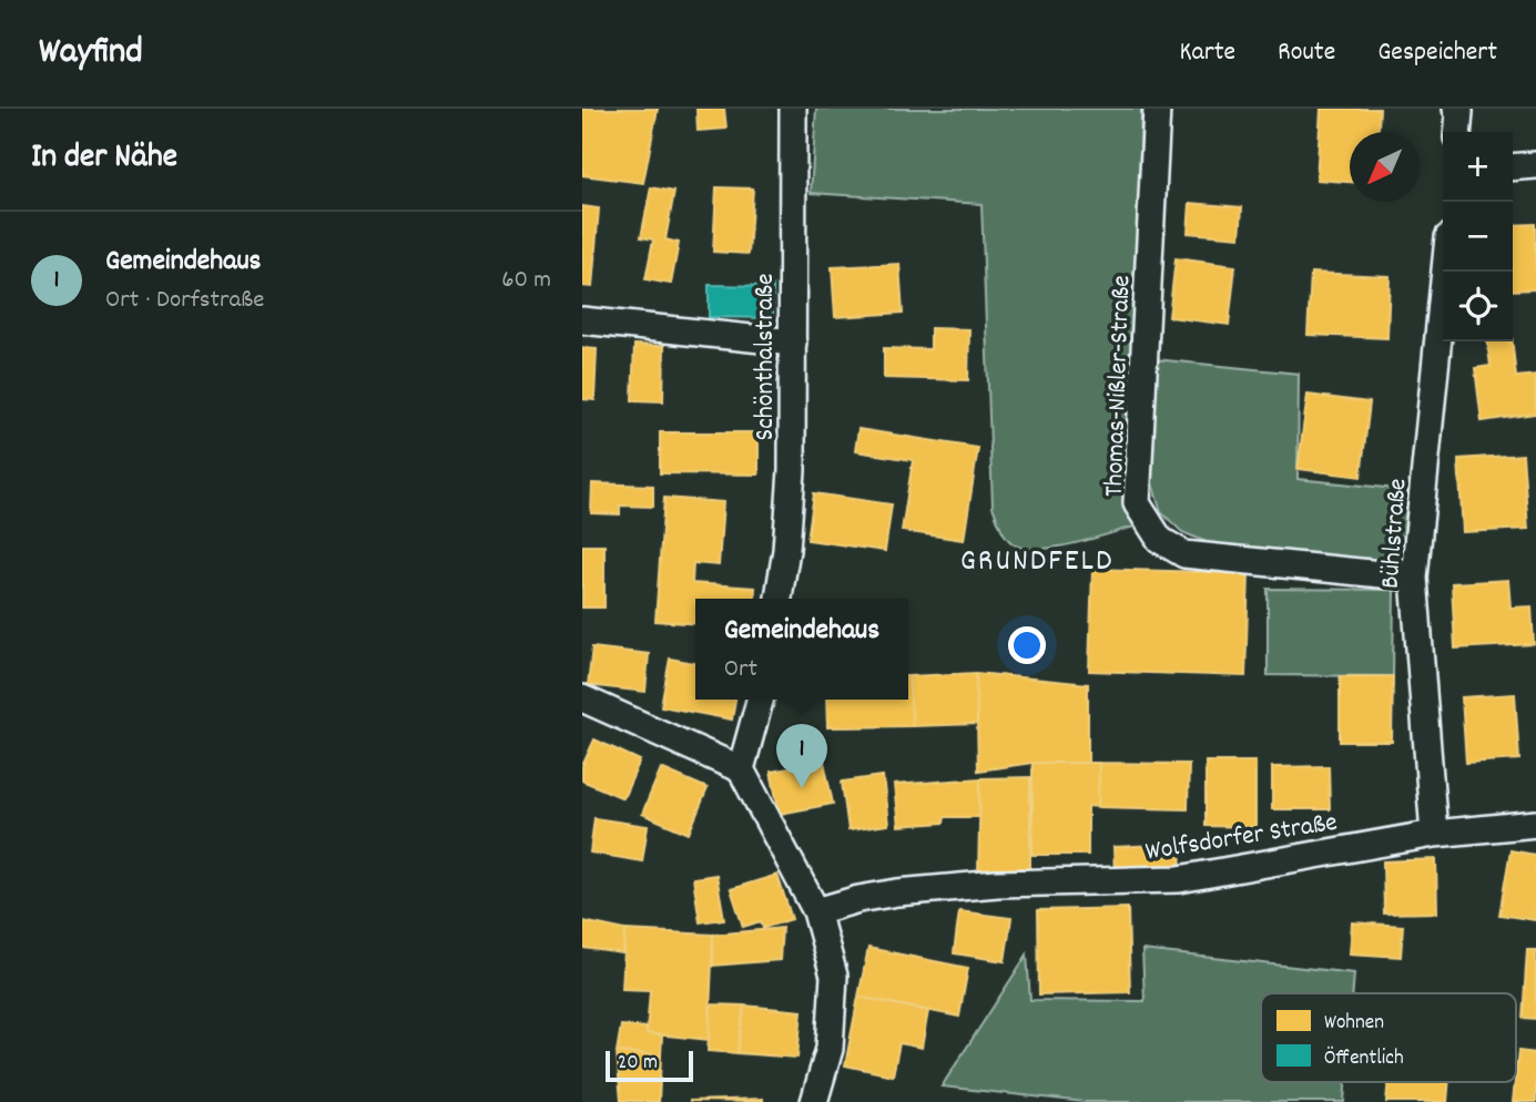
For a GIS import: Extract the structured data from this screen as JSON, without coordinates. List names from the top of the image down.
{
  "streets": {
    "street": [
      "Schönthalstraße",
      "Thomas-Nißler-Straße",
      "Bühlstraße",
      "Wolfsdorfer Straße"
    ]
  },
  "crossings": [
    ["Thomas-Nißler-Straße", "Bühlstraße"],
    ["Bühlstraße", "Wolfsdorfer Straße"]
  ],
  "districts": ["GRUNDFELD"],
  "legend": ["Wohnen", "Öffentlich"],
  "scale_bar": "20 m",
  "north": "bottom left",
  "page": {
    "header": "Wayfind",
    "nav": ["Karte", "Route", "Gespeichert"],
    "heading": "In der Nähe",
    "map_buttons": ["+", "−"],
    "list": [
      {
        "mark": "1",
        "name": "Gemeindehaus",
        "note": "Ort · Dorfstraße",
        "value": "60 m"
      }
    ],
    "popup": ["Gemeindehaus", "Ort"],
    "pins": "1",
    "scale": "20 m"
  }
}
